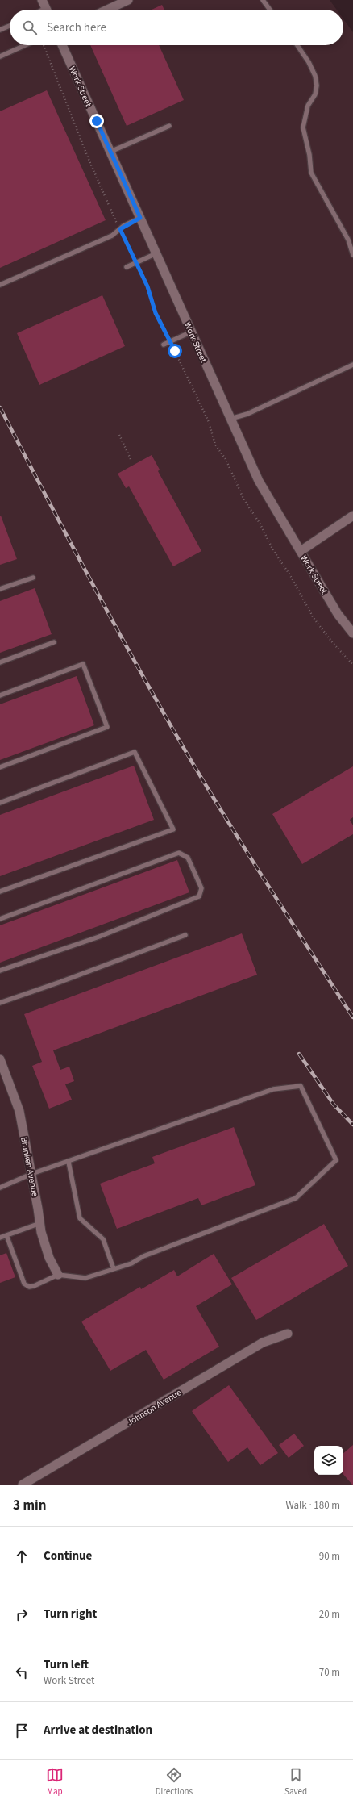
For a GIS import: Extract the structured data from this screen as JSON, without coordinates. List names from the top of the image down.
{
  "streets": {
    "street": ["Work Street", "Brunken Avenue", "Johnson Avenue"]
  },
  "page": {
    "search": "Search here",
    "heading": ["3 min", "Walk · 180 m"],
    "list": [
      ["Continue", "90 m"],
      ["Turn right", "20 m"],
      ["Turn left", "Work Street", "70 m"],
      "Arrive at destination"
    ],
    "nav": ["Map", "Directions", "Saved"]
  }
}
